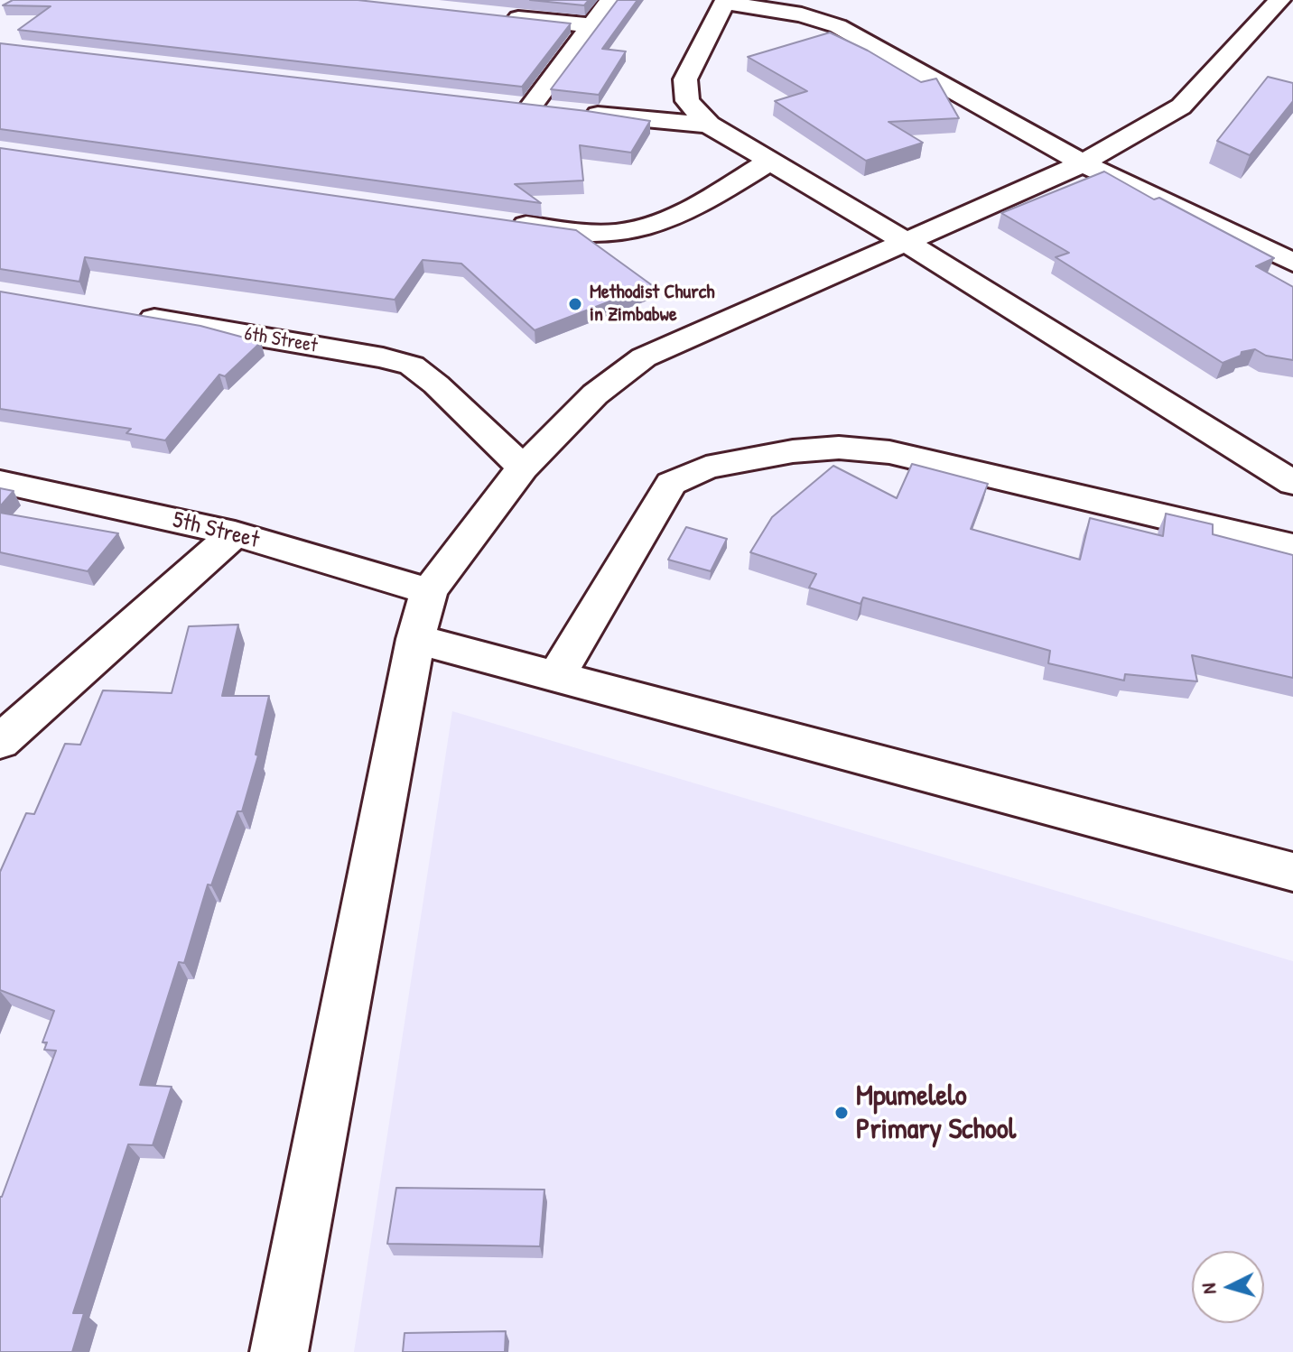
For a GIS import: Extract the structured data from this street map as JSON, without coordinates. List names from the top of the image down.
{
  "streets": {
    "street": ["6th Street", "5th Street"]
  },
  "places": ["Methodist Church in Zimbabwe", "Mpumelelo Primary School"],
  "north": "left"
}
